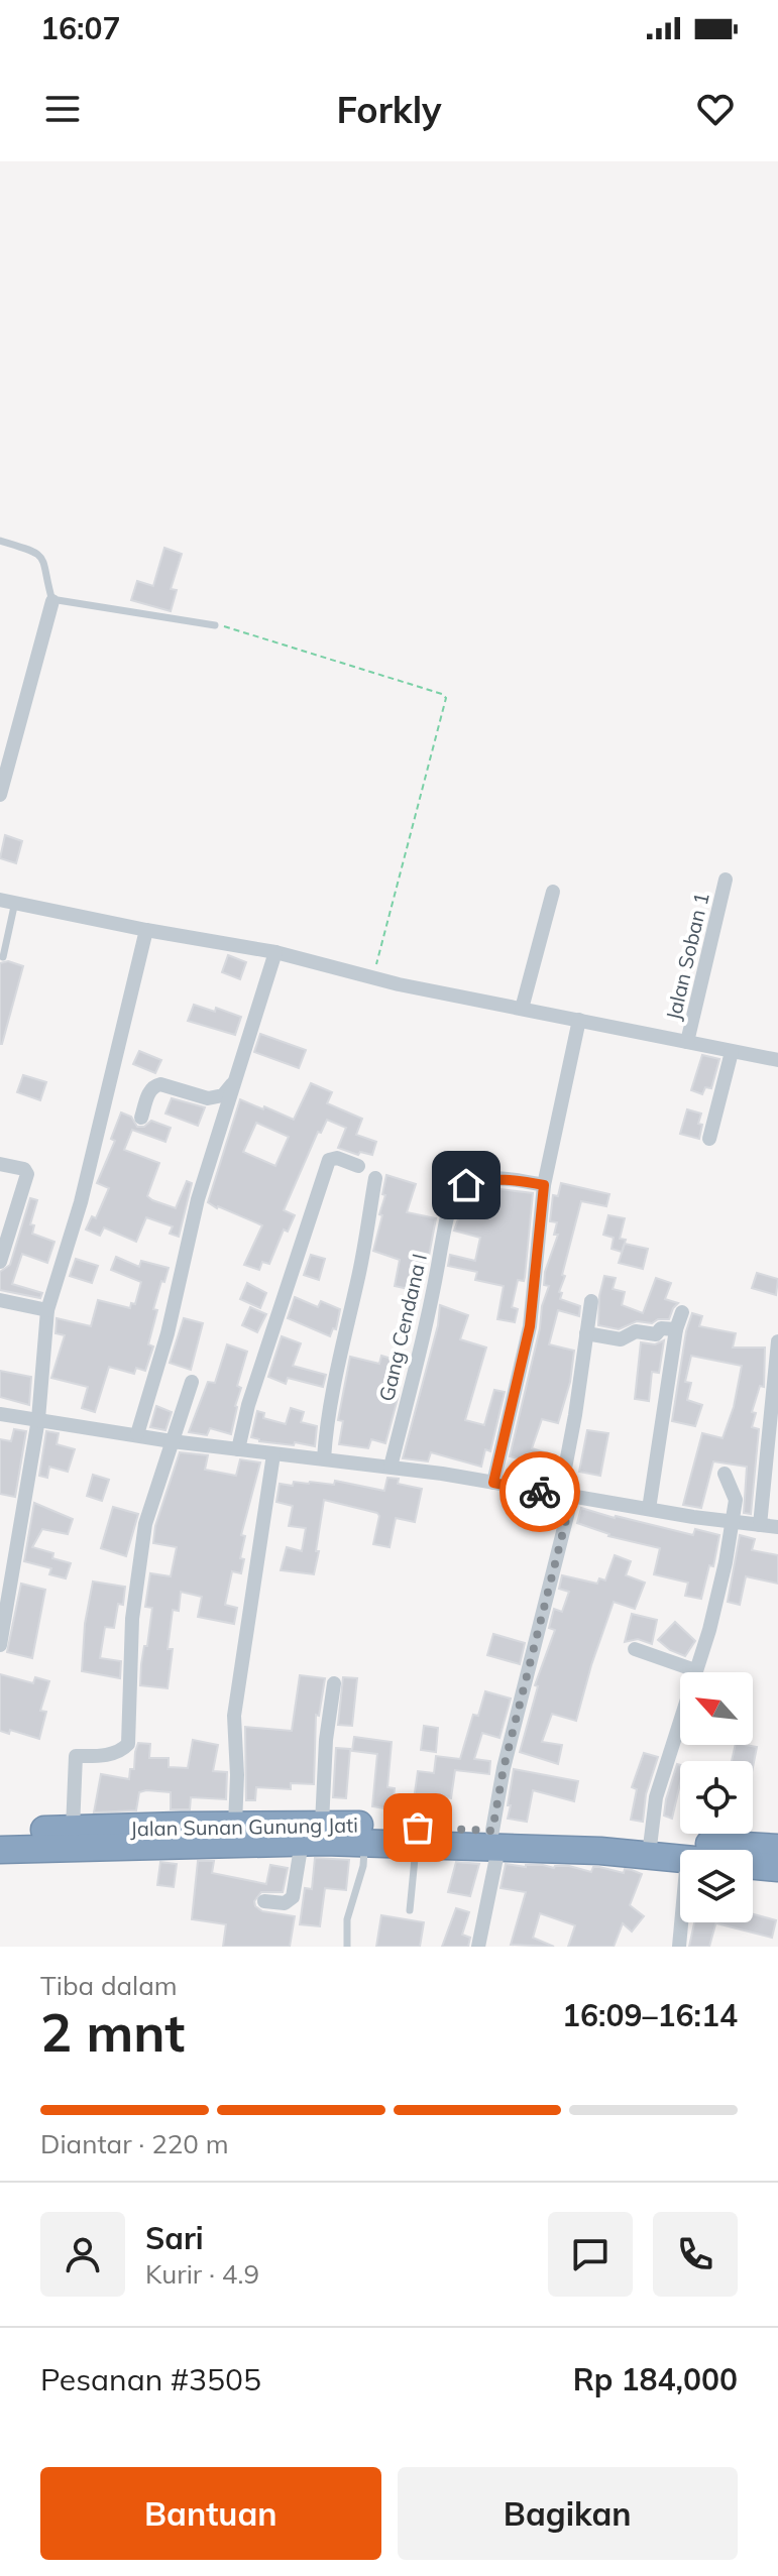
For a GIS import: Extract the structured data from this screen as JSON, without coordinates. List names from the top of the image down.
{
  "streets": {
    "highway": ["Jalan Sunan Gunung Jati"],
    "street": ["Jalan Soban 1", "Gang Cendana I"]
  },
  "north": "top left",
  "page": {
    "status": "16:07",
    "header": "Forkly",
    "heading": ["2 mnt", "Tiba dalam", "16:09–16:14"],
    "panel": [
      "Sari",
      "Kurir · 4.9",
      "Pesanan #3505",
      "Rp 184,000"
    ],
    "bar": "Diantar · 220 m",
    "buttons": ["Bantuan", "Bagikan"]
  }
}
